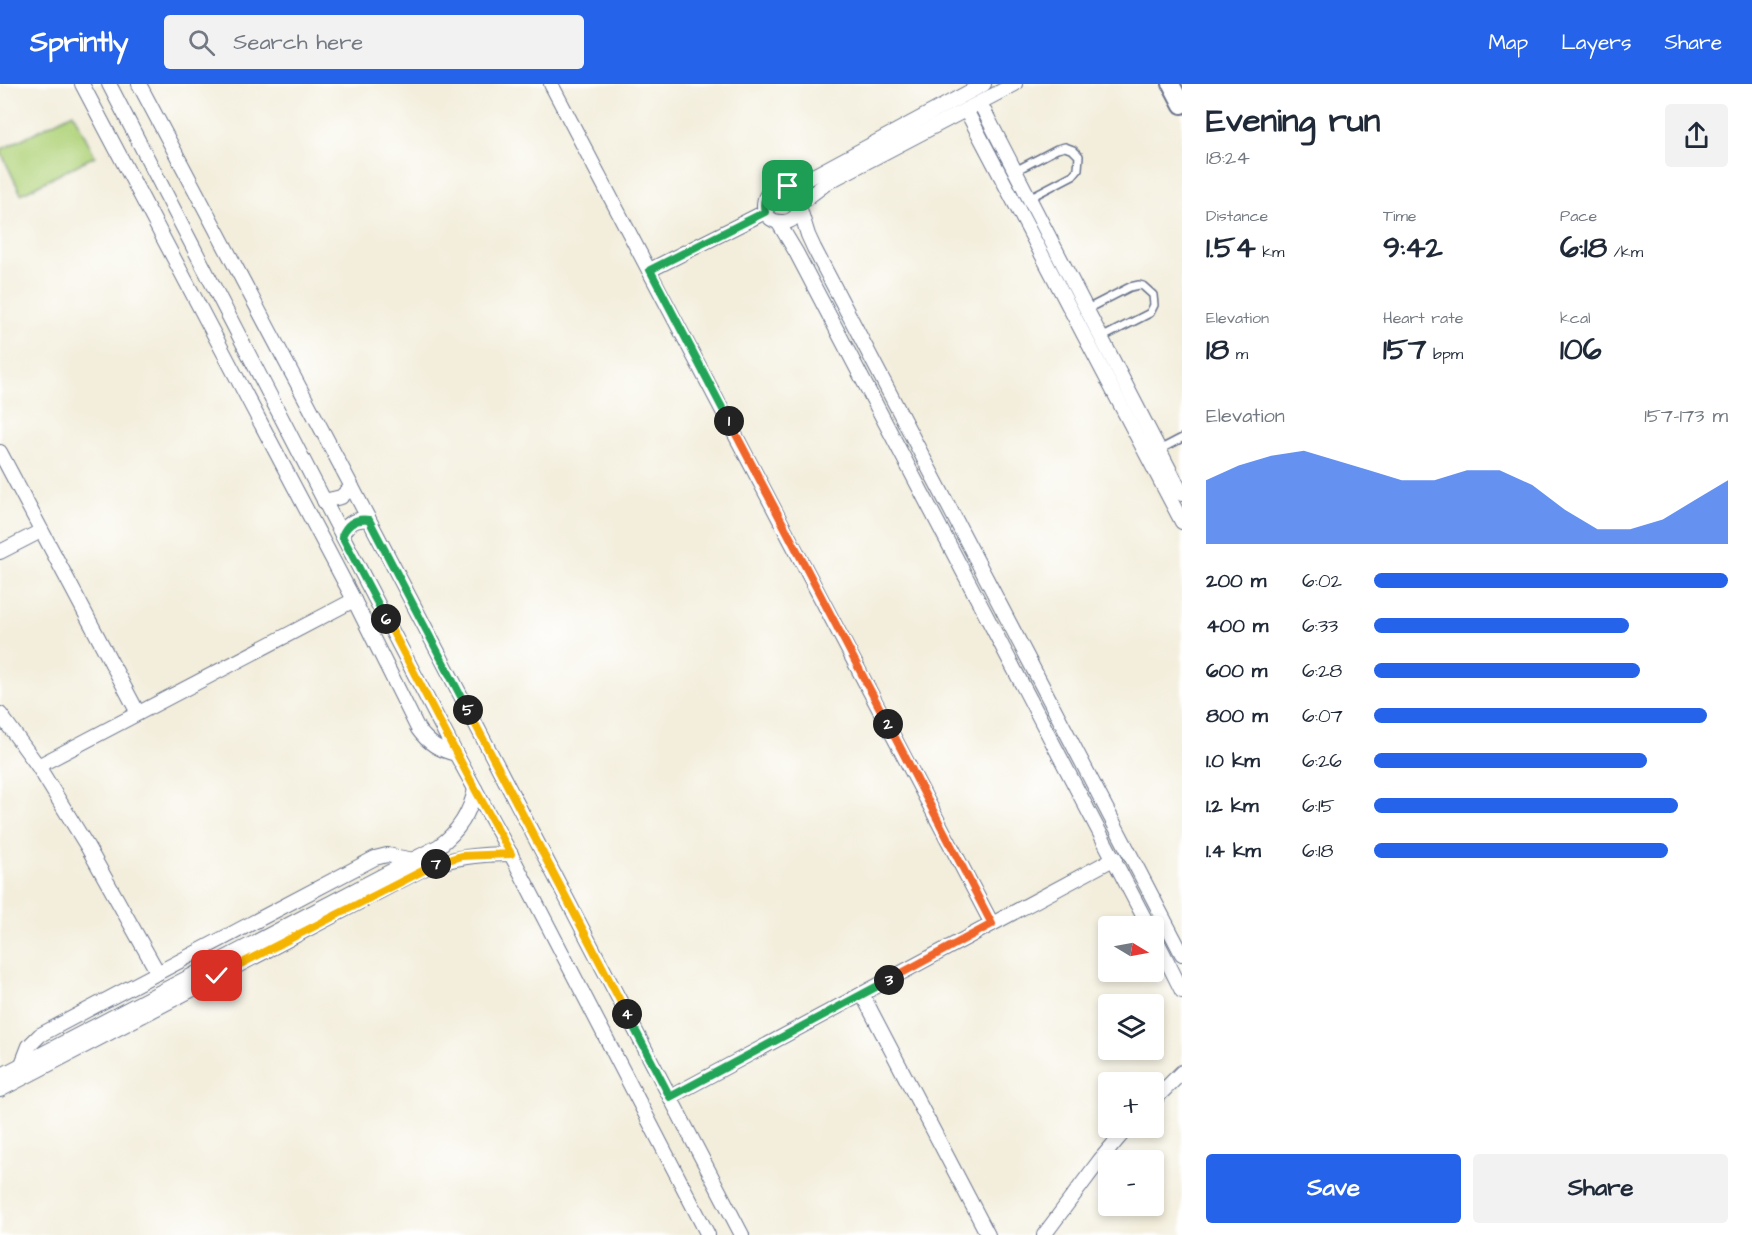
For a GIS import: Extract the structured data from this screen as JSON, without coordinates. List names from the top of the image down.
{
  "north": "right",
  "page": {
    "header": "Sprintly",
    "search": "Search here",
    "nav": ["Map", "Layers", "Share"],
    "heading": ["Evening run", "18:24"],
    "stats": [
      ["Distance", "1.54 km"],
      ["Time", "9:42"],
      ["Pace", "6:18 /km"],
      ["Elevation", "18 m"],
      ["Heart rate", "157 bpm"],
      ["kcal", "106"]
    ],
    "chart": ["Elevation", "157–173 m"],
    "pins": [
      "1",
      "6",
      "5",
      "2",
      "7",
      "3",
      "4"
    ],
    "list": [
      {
        "name": "200 m",
        "note": "6:02"
      },
      {
        "name": "400 m",
        "note": "6:33"
      },
      {
        "name": "600 m",
        "note": "6:28"
      },
      {
        "name": "800 m",
        "note": "6:07"
      },
      {
        "name": "1.0 km",
        "note": "6:26"
      },
      {
        "name": "1.2 km",
        "note": "6:15"
      },
      {
        "name": "1.4 km",
        "note": "6:18"
      }
    ],
    "map_buttons": ["+", "−"],
    "buttons": ["Save", "Share"]
  }
}
